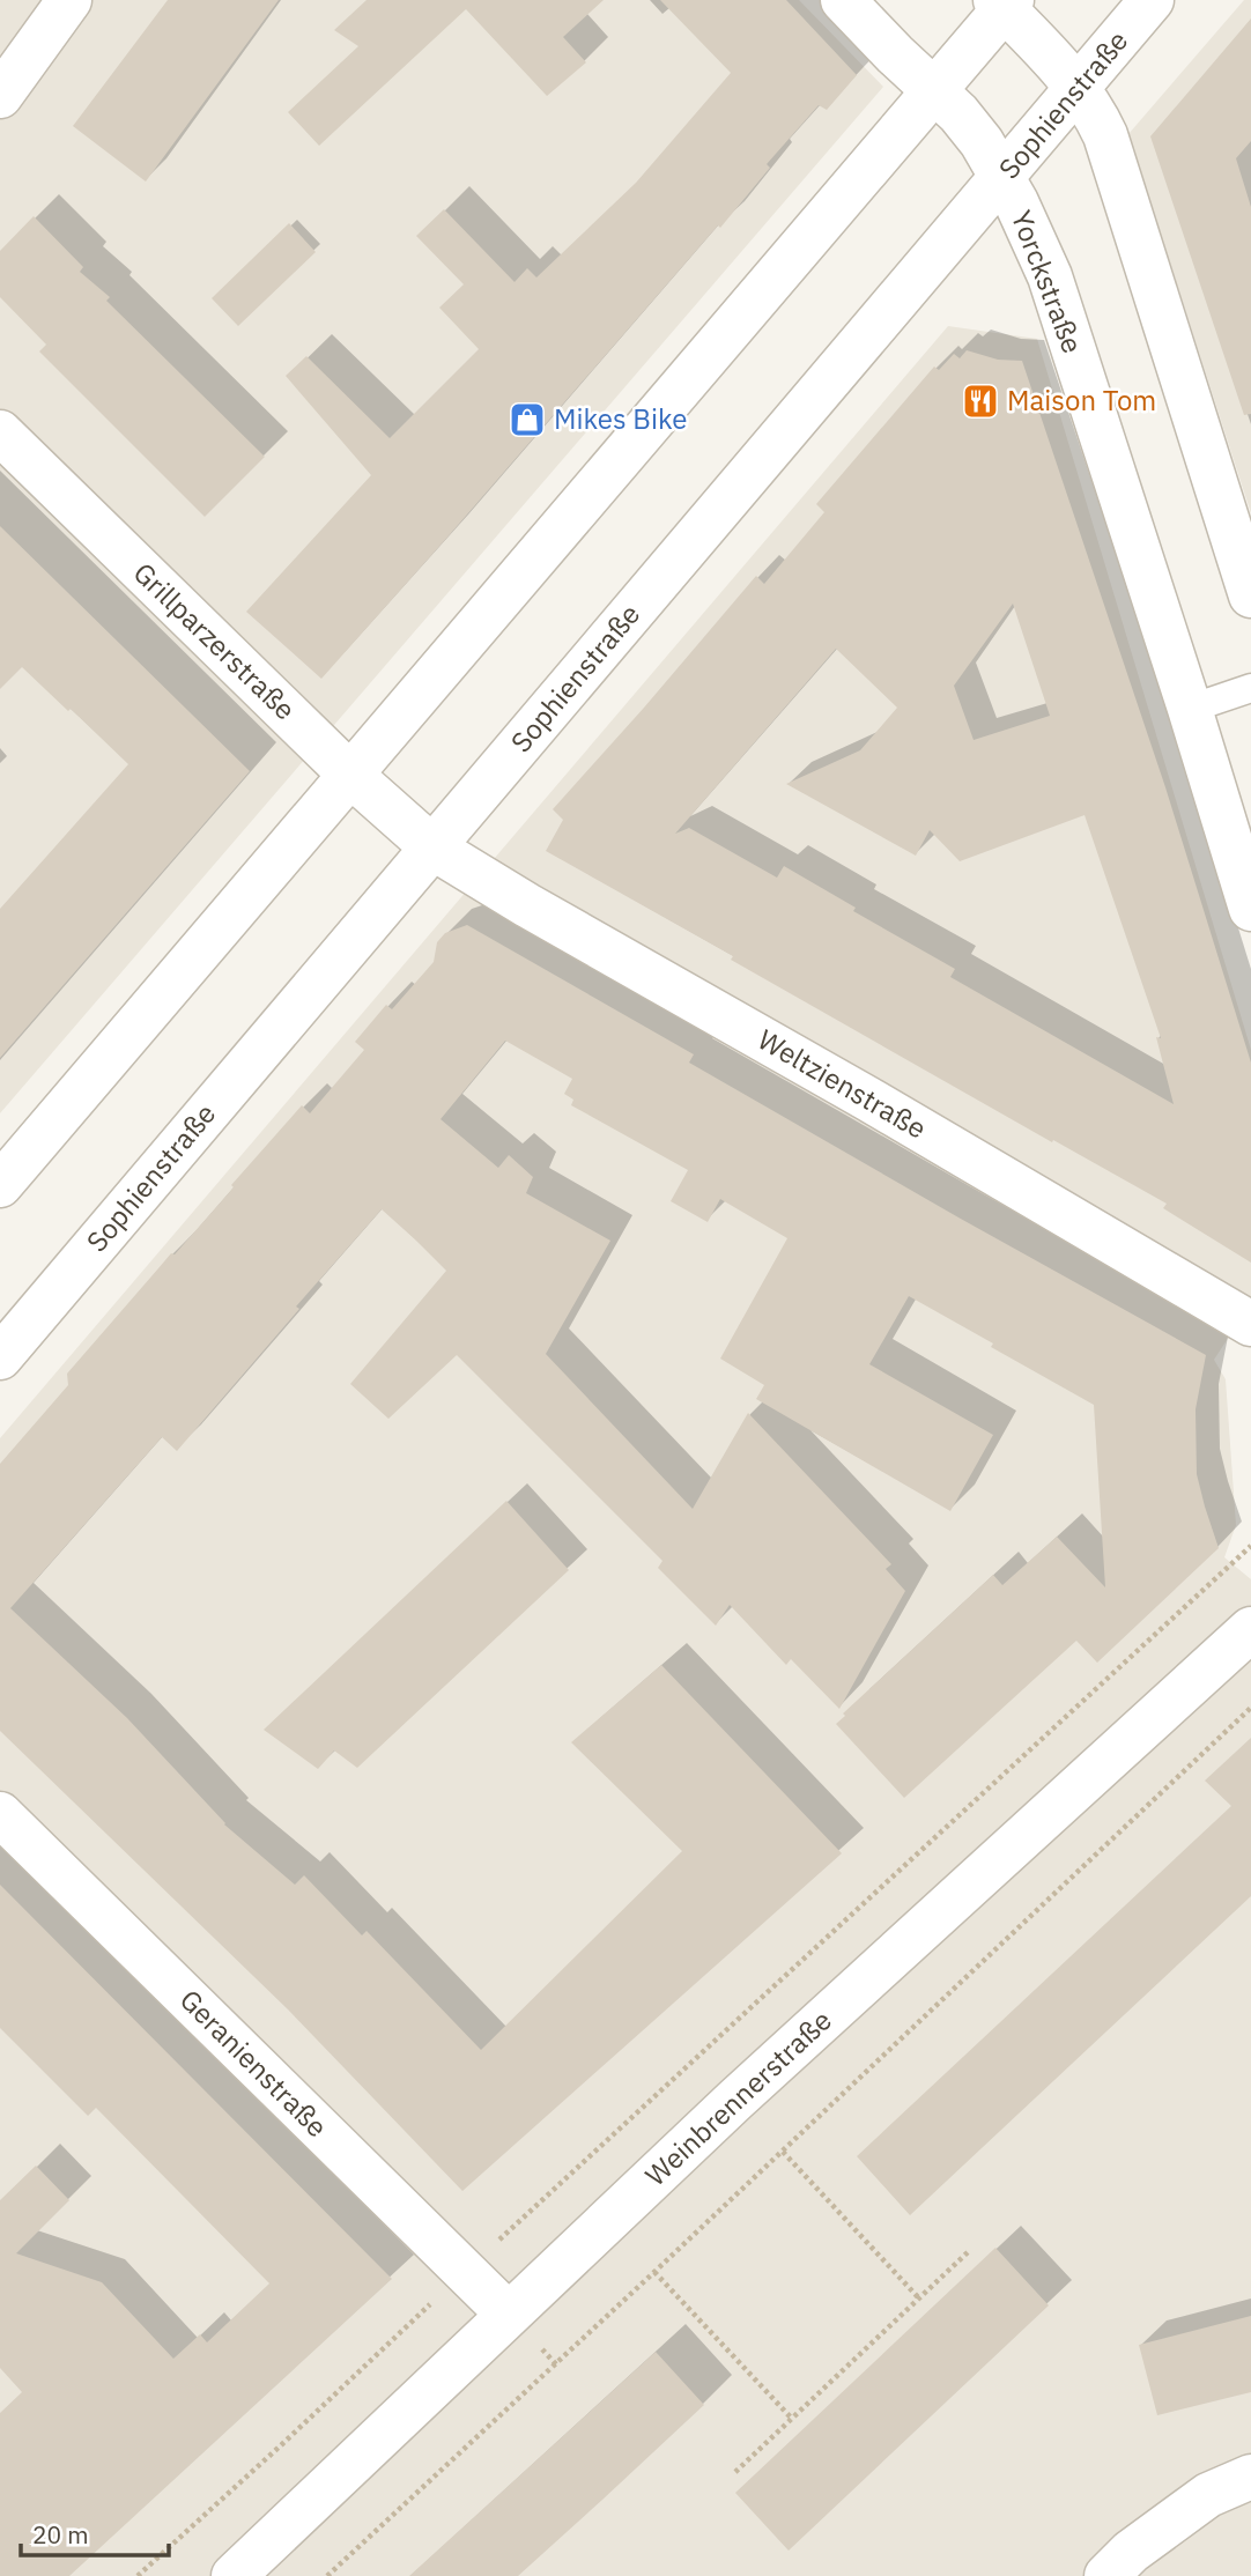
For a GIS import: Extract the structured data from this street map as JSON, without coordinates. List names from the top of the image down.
{
  "streets": {
    "street": [
      "Sophienstraße",
      "Yorckstraße",
      "Grillparzerstraße",
      "Weltzienstraße",
      "Geranienstraße",
      "Weinbrennerstraße"
    ]
  },
  "crossings": [
    ["Sophienstraße", "Yorckstraße"],
    ["Sophienstraße", "Grillparzerstraße"],
    ["Sophienstraße", "Weltzienstraße"],
    ["Grillparzerstraße", "Weltzienstraße"],
    ["Geranienstraße", "Weinbrennerstraße"]
  ],
  "places": {
    "restaurant": ["Maison Tom"],
    "shop": ["Mikes Bike"]
  },
  "scale_bar": "20 m"
}
